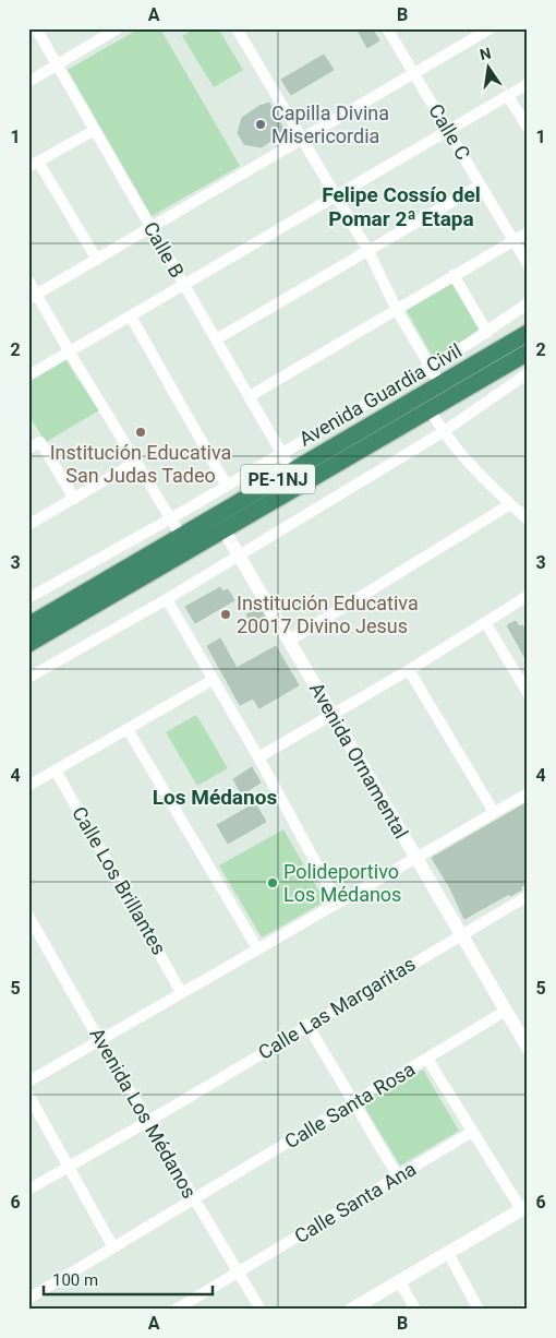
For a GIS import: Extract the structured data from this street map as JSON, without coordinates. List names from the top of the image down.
{
  "streets": {
    "highway": ["Avenida Guardia Civil", "PE-1NJ"],
    "street": [
      "Calle C",
      "Calle B",
      "Avenida Ornamental",
      "Calle Los Brillantes",
      "Calle Las Margaritas",
      "Calle Santa Rosa",
      "Avenida Los Médanos",
      "Calle Santa Ana"
    ]
  },
  "crossings": [
    ["Calle B", "Avenida Guardia Civil"],
    ["Avenida Guardia Civil", "Avenida Ornamental"],
    ["Avenida Ornamental", "Calle Las Margaritas"],
    ["Avenida Ornamental", "Calle Santa Rosa"],
    ["Calle Las Margaritas", "Avenida Los Médanos"],
    ["Calle Santa Rosa", "Avenida Los Médanos"],
    ["Avenida Los Médanos", "Calle Santa Ana"]
  ],
  "districts": ["Felipe Cossío del Pomar 2ª Etapa", "Los Médanos"],
  "places": [
    "Capilla Divina Misericordia",
    "Institución Educativa San Judas Tadeo",
    "Institución Educativa 20017 Divino Jesus",
    "Polideportivo Los Médanos"
  ],
  "scale_bar": "100 m",
  "north": "top",
  "grid": {
    "columns": ["A", "B"],
    "rows": [
      "1",
      "2",
      "3",
      "4",
      "5",
      "6"
    ]
  }
}
